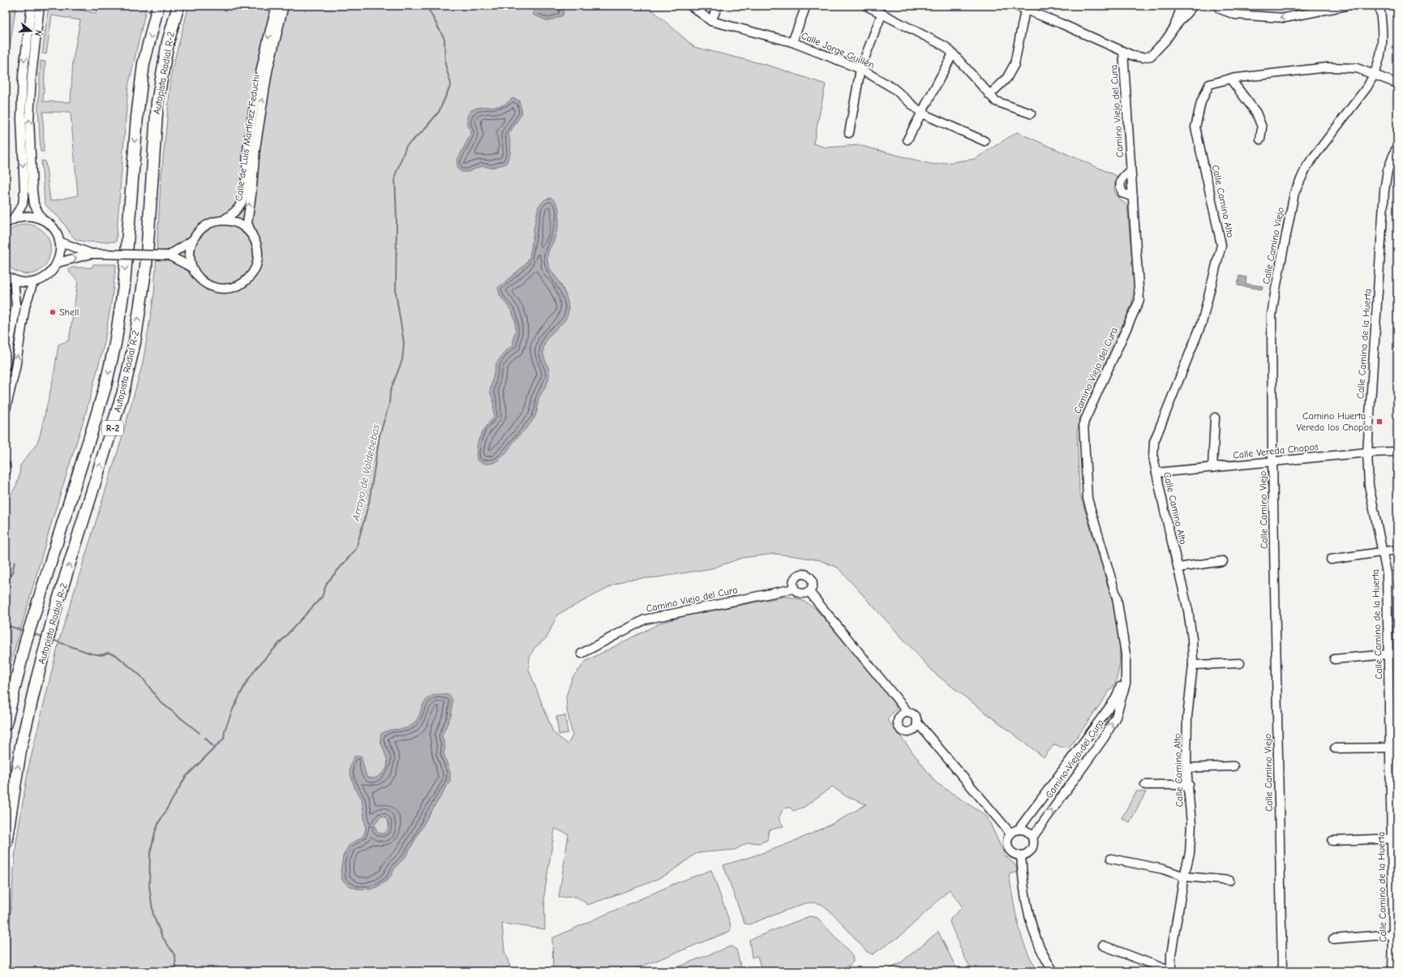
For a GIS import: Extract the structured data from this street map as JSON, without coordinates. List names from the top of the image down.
{
  "streets": {
    "highway": ["Autopista Radial R-2", "R-2"],
    "street": [
      "Calle Jorge Guillén",
      "Camino Viejo del Cura",
      "Calle de Luis Martínez Feduchi",
      "Calle Camino Alto",
      "Calle Camino Viejo",
      "Calle Camino de la Huerta",
      "Calle Vereda Chopos"
    ]
  },
  "crossings": [
    ["Calle Camino Alto", "Calle Camino Viejo"],
    ["Calle Camino Alto", "Calle Vereda Chopos"],
    ["Calle Camino Viejo", "Calle Vereda Chopos"],
    ["Calle Camino de la Huerta", "Calle Vereda Chopos"]
  ],
  "water": ["Arroyo de Valdebebas"],
  "places": {
    "other": ["Shell"],
    "transit": ["Camino Huerta - Vereda los Chopos"]
  },
  "north": "right"
}
